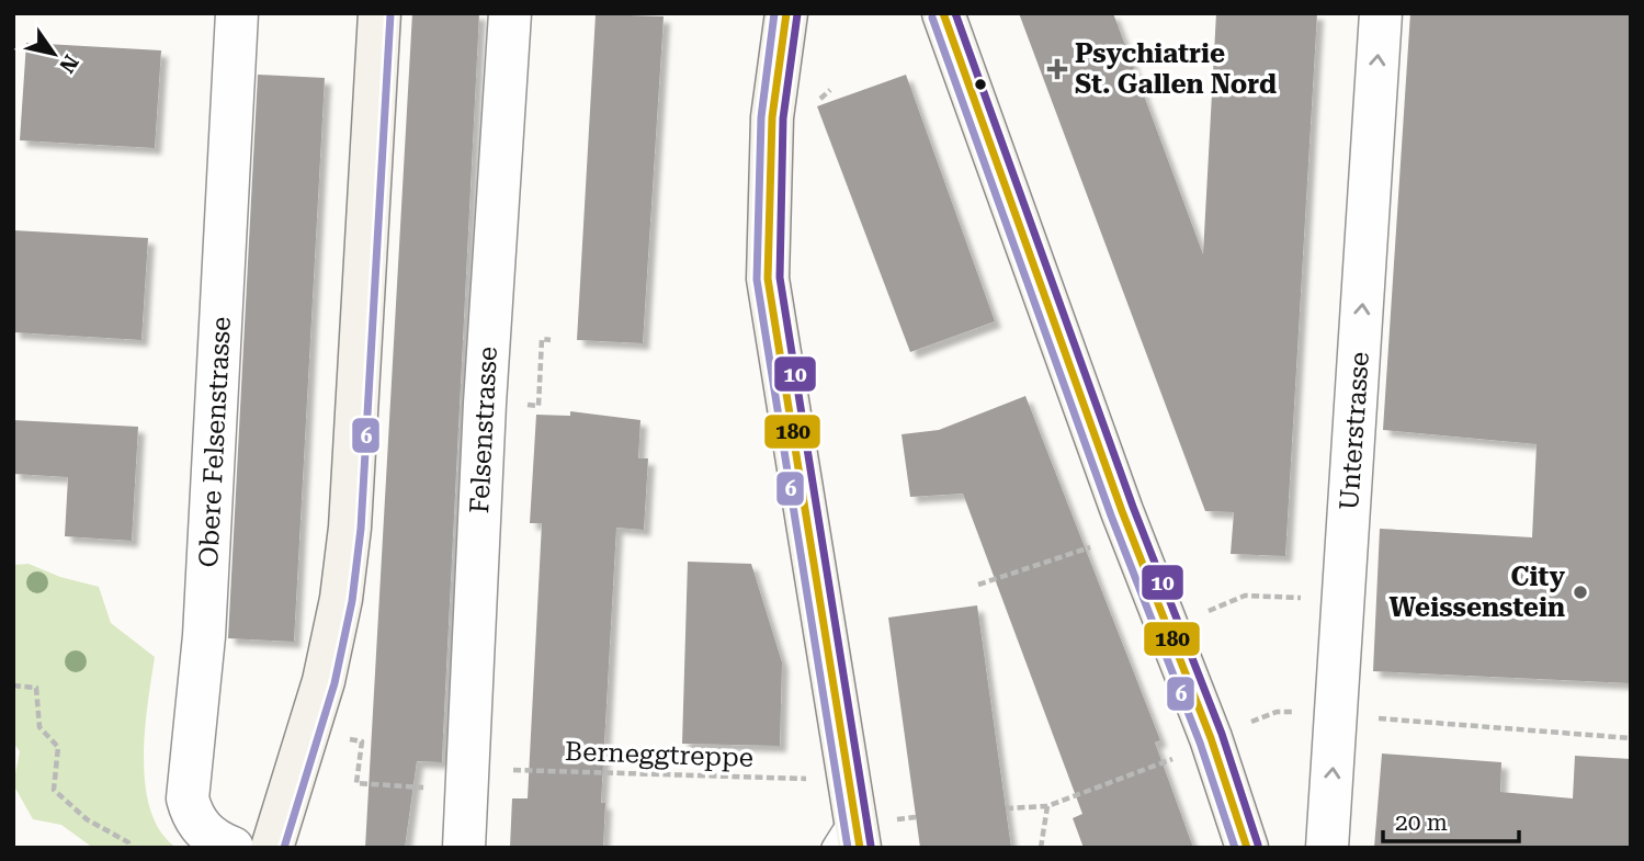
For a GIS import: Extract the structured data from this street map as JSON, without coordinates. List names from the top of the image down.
{
  "streets": {
    "street": ["Felsenstrasse", "Unterstrasse", "Obere Felsenstrasse"],
    "path": ["Berneggtreppe"]
  },
  "places": {
    "health": ["Psychiatrie St. Gallen Nord"],
    "other": ["City Weissenstein"]
  },
  "lines": ["transit line 180", "transit line 6", "transit line 10"],
  "scale_bar": "20 m",
  "north": "bottom right"
}
